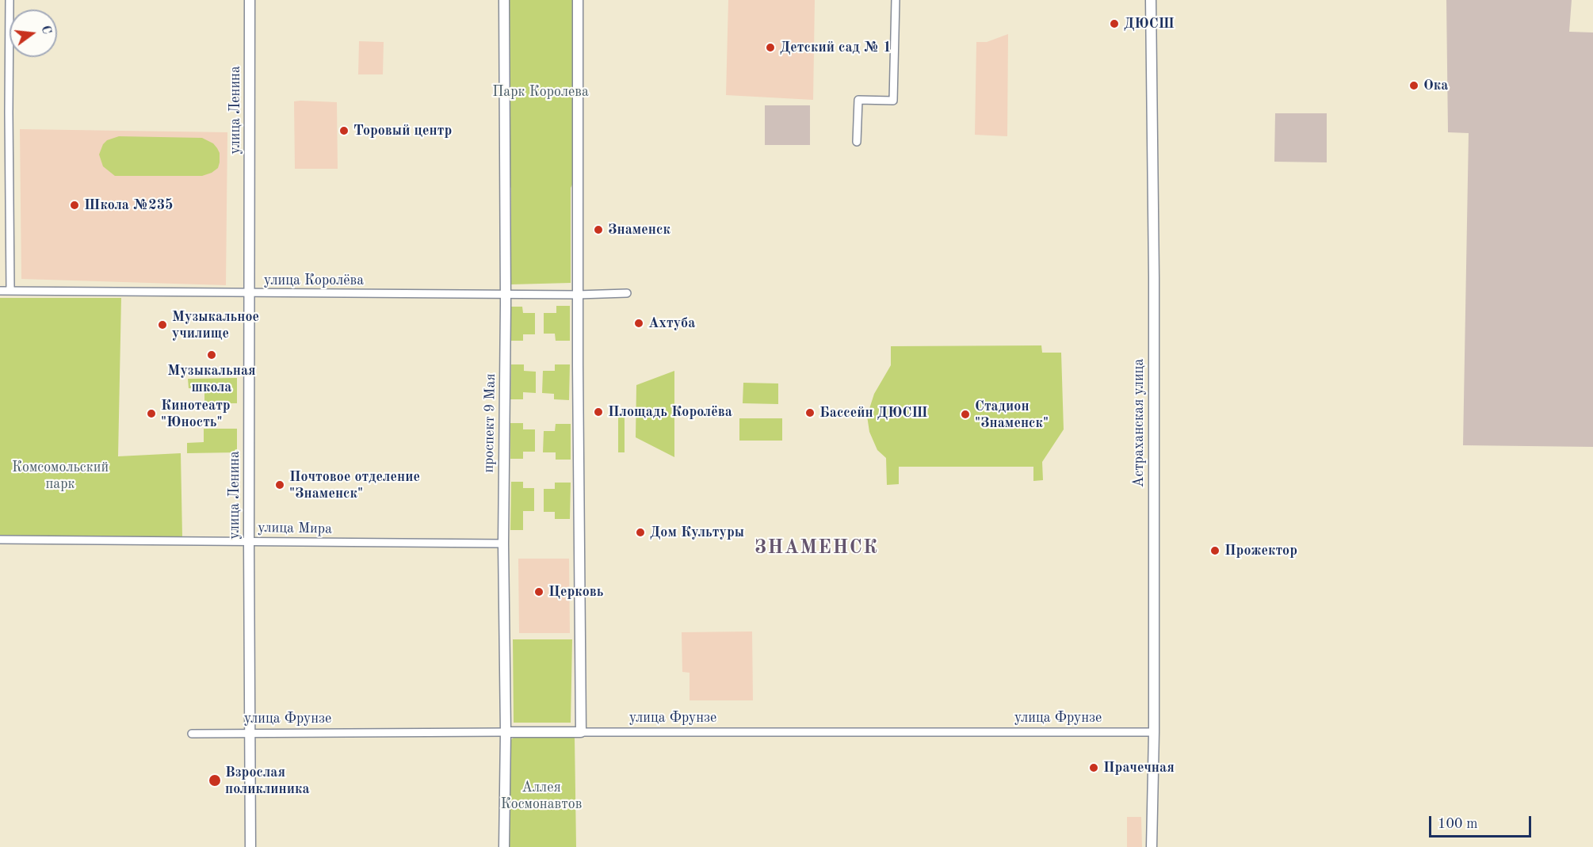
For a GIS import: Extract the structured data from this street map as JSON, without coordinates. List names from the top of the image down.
{
  "streets": {
    "street": [
      "улица Ленина",
      "улица Королёва",
      "проспект 9 Мая",
      "Астраханская улица",
      "улица Мира",
      "улица Фрунзе"
    ]
  },
  "crossings": [
    ["улица Ленина", "улица Королёва"],
    ["улица Ленина", "улица Мира"],
    ["улица Ленина", "улица Фрунзе"],
    ["улица Королёва", "проспект 9 Мая"],
    ["проспект 9 Мая", "улица Мира"],
    ["проспект 9 Мая", "улица Фрунзе"],
    ["Астраханская улица", "улица Фрунзе"]
  ],
  "districts": ["ЗНАМЕНСК"],
  "parks": ["Парк Королева", "Комсомольский парк", "Аллея Космонавтов"],
  "places": [
    "ДЮСШ",
    "Детский сад № 1",
    "Ока",
    "Торовый центр",
    "Школа №235",
    "Знаменск",
    "Ахтуба",
    "Музыкальное училище",
    "Музыкальная школа",
    "Площадь Королёва",
    "Бассейн ДЮСШ",
    "Кинотеатр \"Юность\"",
    "Стадион \"Знаменск\"",
    "Почтовое отделение \"Знаменск\"",
    "Дом Культуры",
    "Прожектор",
    "Церковь",
    "Прачечная",
    "Взрослая поликлиника"
  ],
  "scale_bar": "100 m",
  "north": "right"
}
